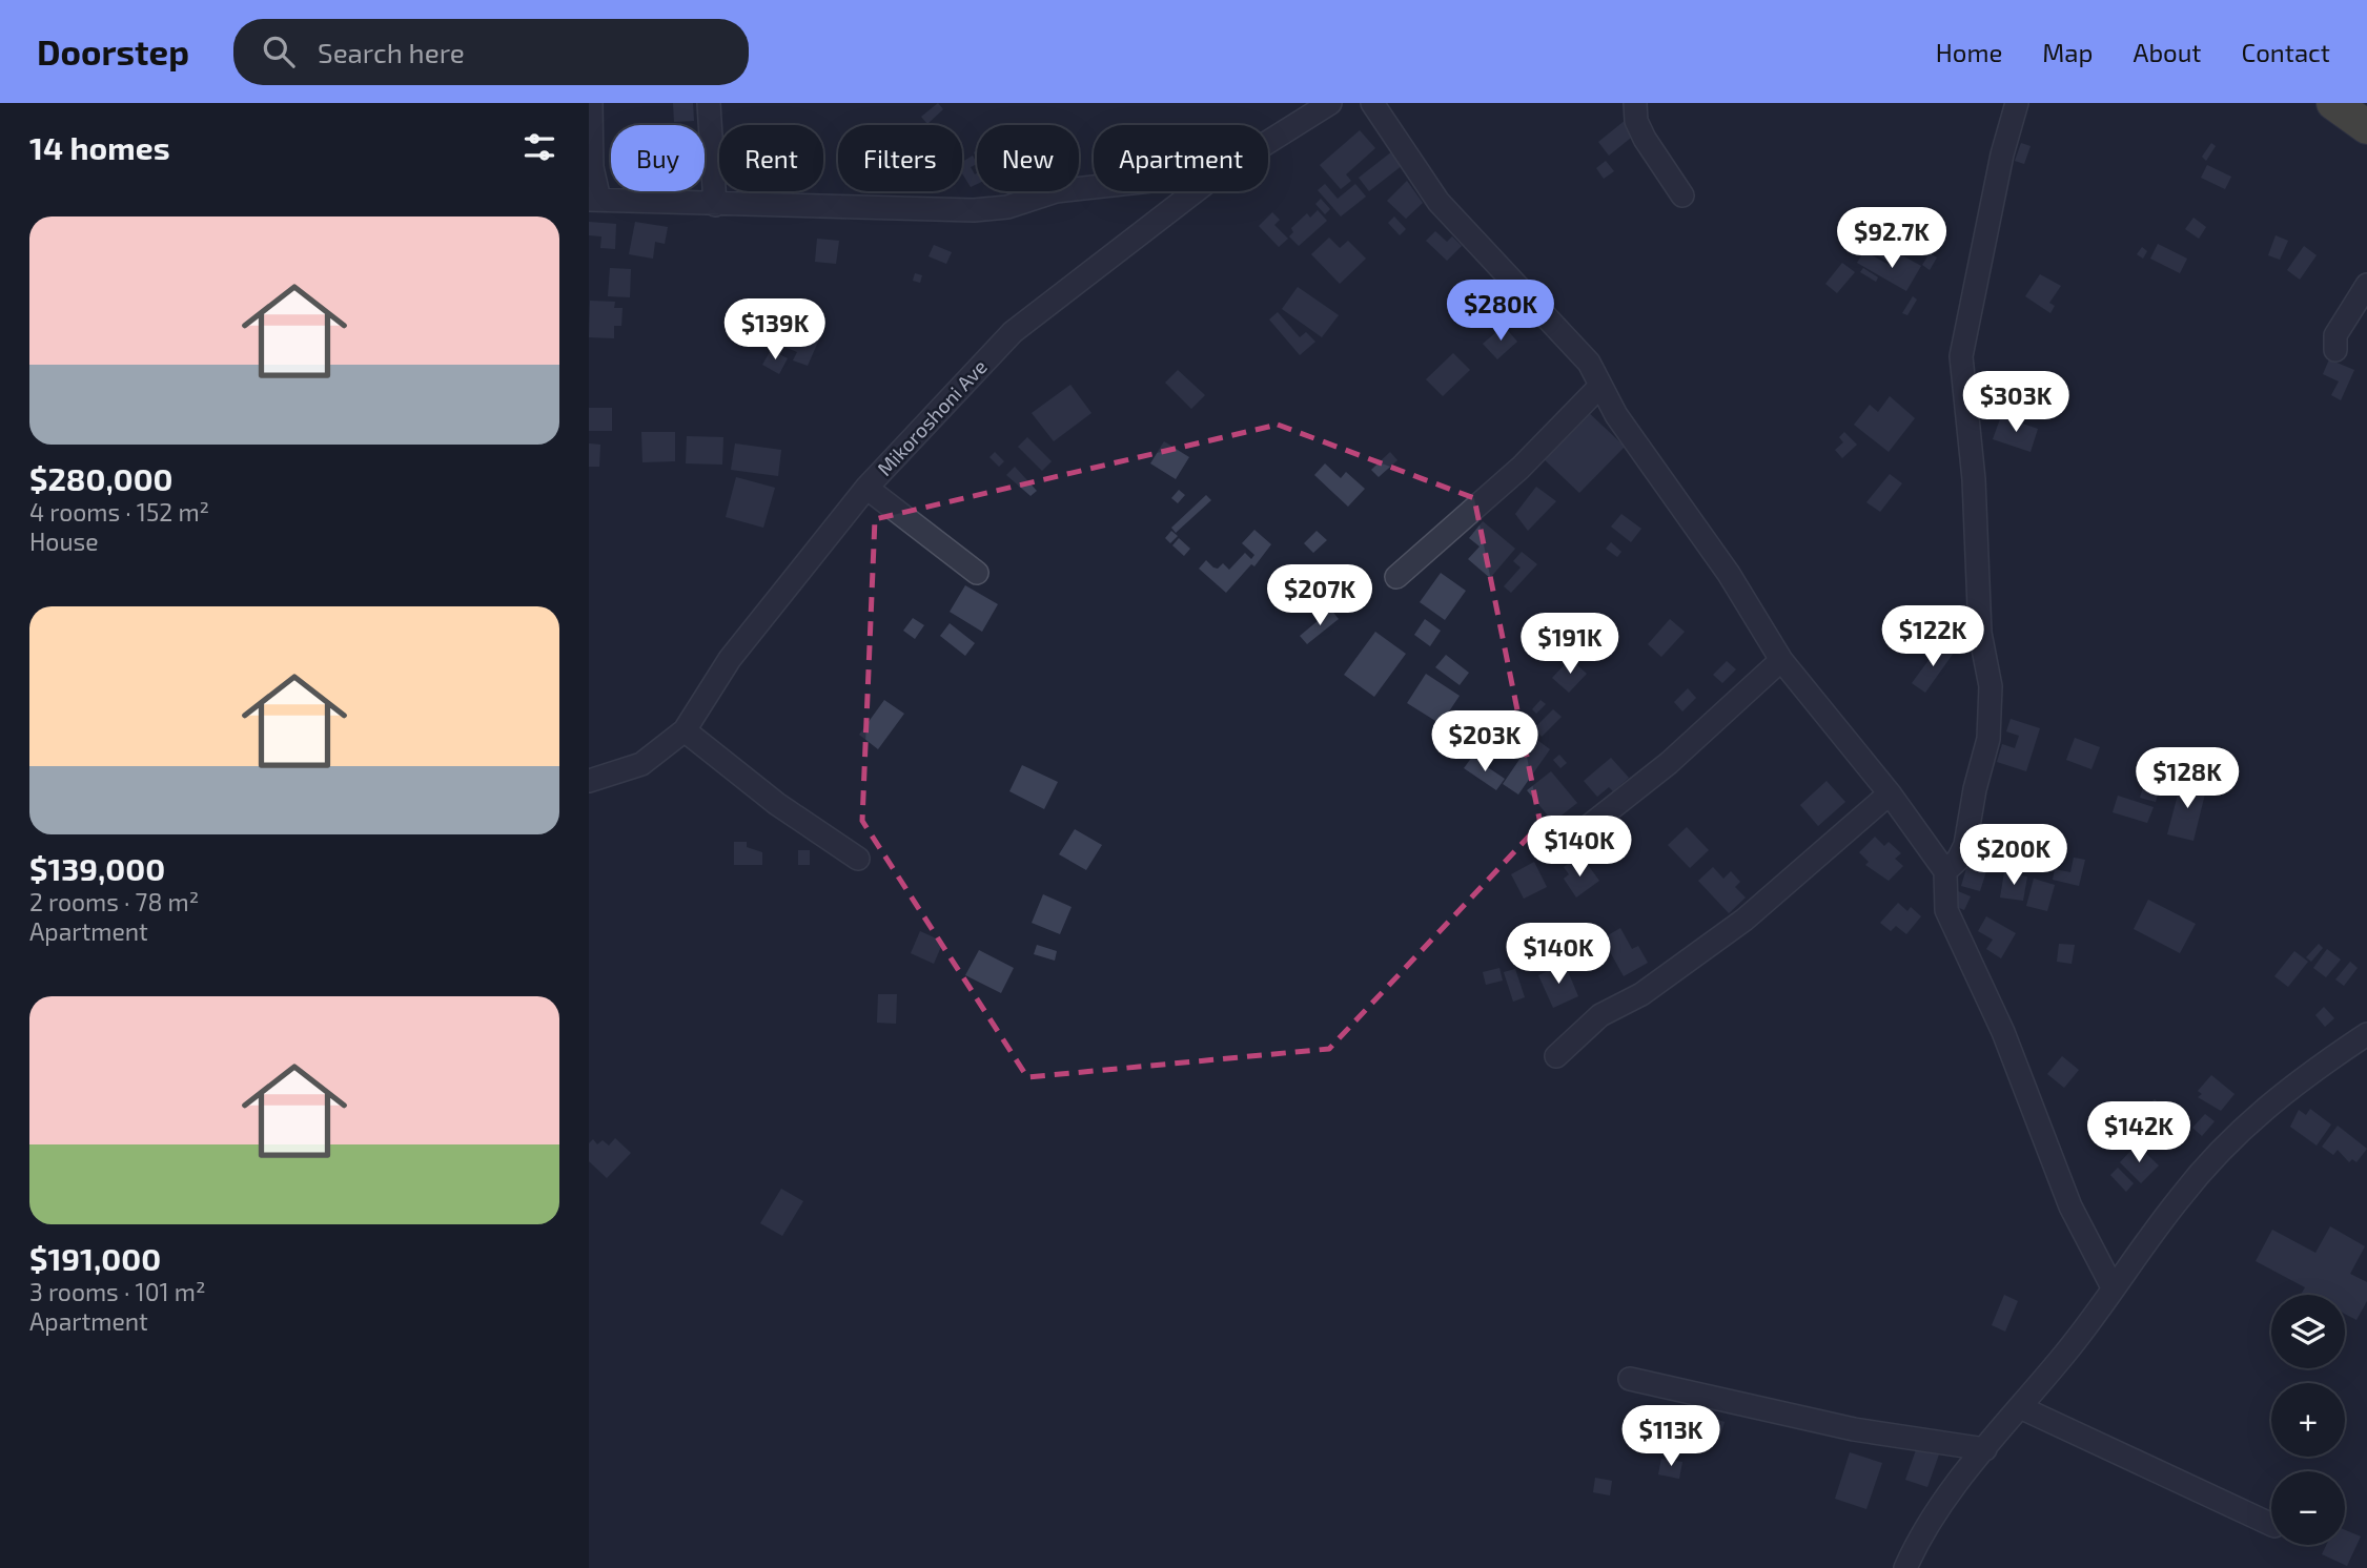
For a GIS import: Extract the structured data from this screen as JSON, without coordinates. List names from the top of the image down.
{
  "streets": {
    "street": ["Mikoroshoni Ave"]
  },
  "page": {
    "header": "Doorstep",
    "search": "Search here",
    "nav": [
      "Home",
      "Map",
      "About",
      "Contact"
    ],
    "heading": "14 homes",
    "chip": [
      "Buy",
      "Rent",
      "Filters",
      "New",
      "Apartment"
    ],
    "list": [
      {
        "name": "$280,000",
        "note": "4 rooms · 152 m² · House"
      },
      {
        "name": "$139,000",
        "note": "2 rooms · 78 m² · Apartment"
      },
      {
        "name": "$191,000",
        "note": "3 rooms · 101 m² · Apartment"
      }
    ],
    "price": [
      "$92.7K",
      "$280K",
      "$139K",
      "$303K",
      "$207K",
      "$122K",
      "$191K",
      "$203K",
      "$128K",
      "$140K",
      "$200K",
      "$140K",
      "$142K",
      "$113K"
    ],
    "map_buttons": ["+", "−"]
  }
}
